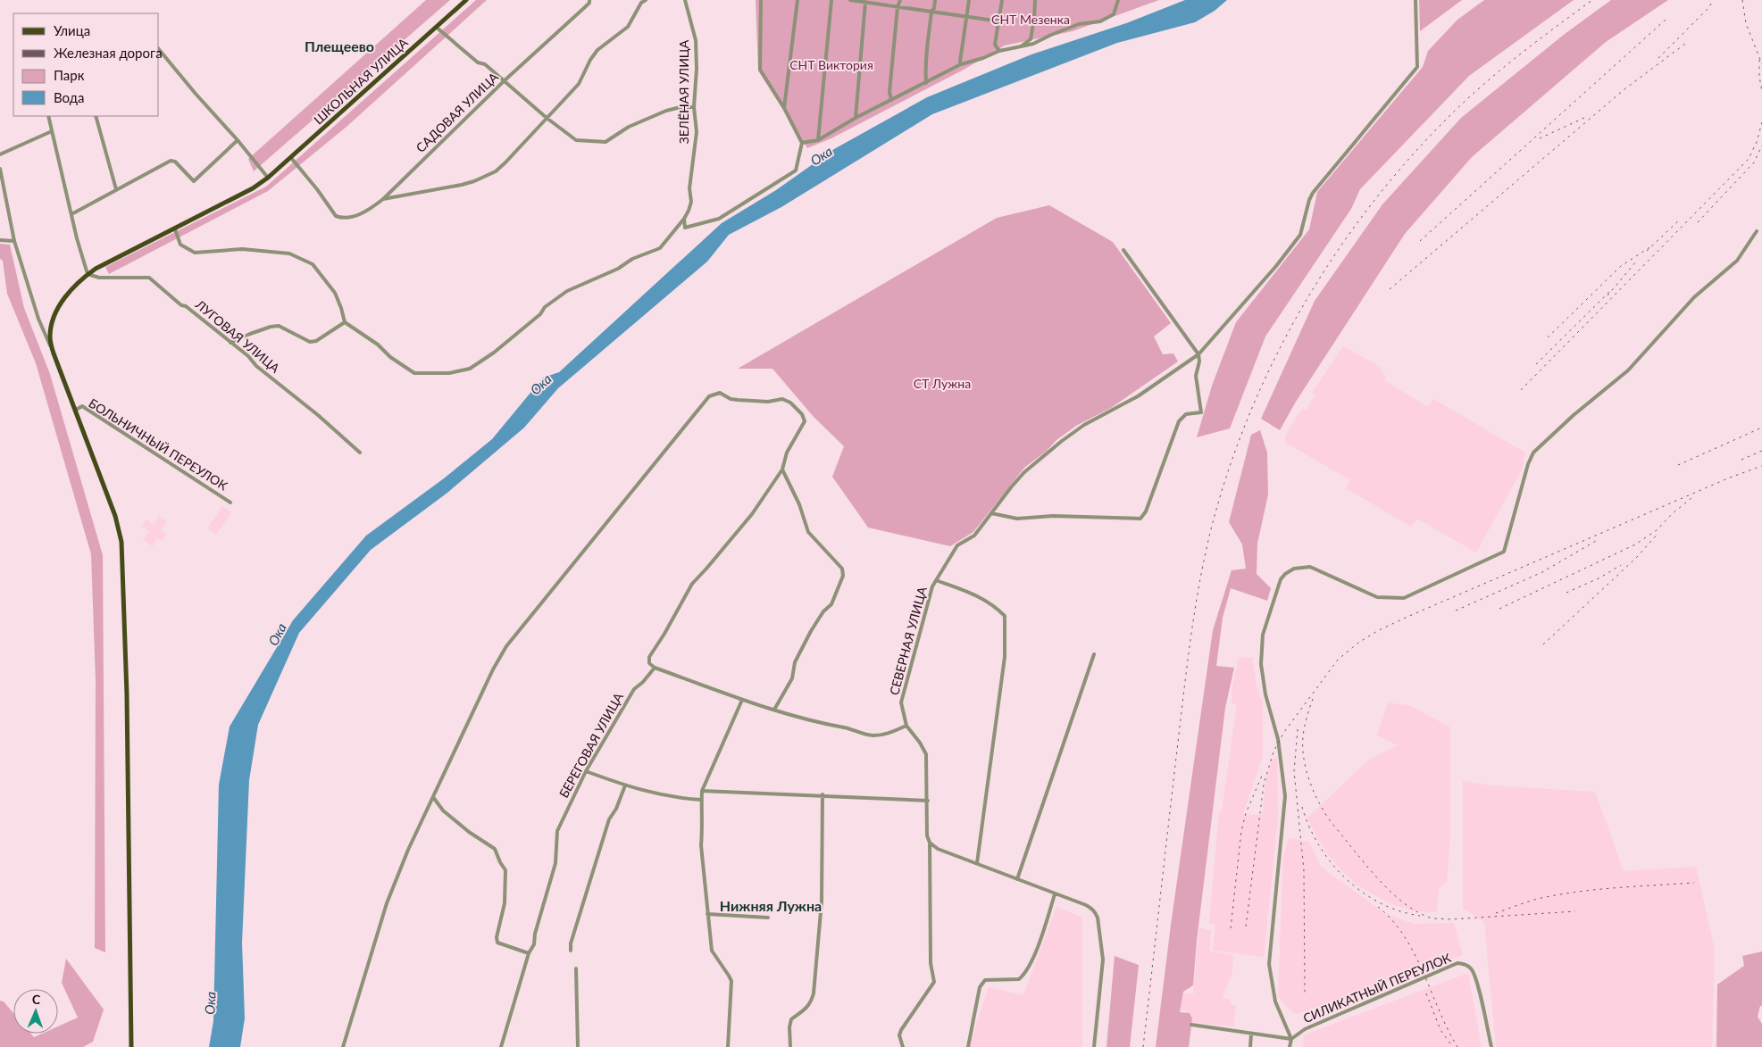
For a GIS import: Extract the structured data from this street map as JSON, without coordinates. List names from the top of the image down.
{
  "streets": {
    "main road": ["ШКОЛЬНАЯ УЛИЦА"],
    "street": [
      "ЗЕЛЁНАЯ УЛИЦА",
      "САДОВАЯ УЛИЦА",
      "ЛУГОВАЯ УЛИЦА",
      "БОЛЬНИЧНЫЙ ПЕРЕУЛОК",
      "СЕВЕРНАЯ УЛИЦА",
      "БЕРЕГОВАЯ УЛИЦА",
      "СИЛИКАТНЫЙ ПЕРЕУЛОК"
    ]
  },
  "crossings": [
    ["ШКОЛЬНАЯ УЛИЦА", "САДОВАЯ УЛИЦА"],
    ["ШКОЛЬНАЯ УЛИЦА", "ЛУГОВАЯ УЛИЦА"],
    ["ШКОЛЬНАЯ УЛИЦА", "БОЛЬНИЧНЫЙ ПЕРЕУЛОК"]
  ],
  "districts": ["Плещеево", "Нижняя Лужна"],
  "water": ["Ока"],
  "parks": ["СНТ Мезенка", "СНТ Виктория", "СТ Лужна"],
  "legend": [
    "Улица",
    "Железная дорога",
    "Парк",
    "Вода"
  ],
  "north": "top"
}
